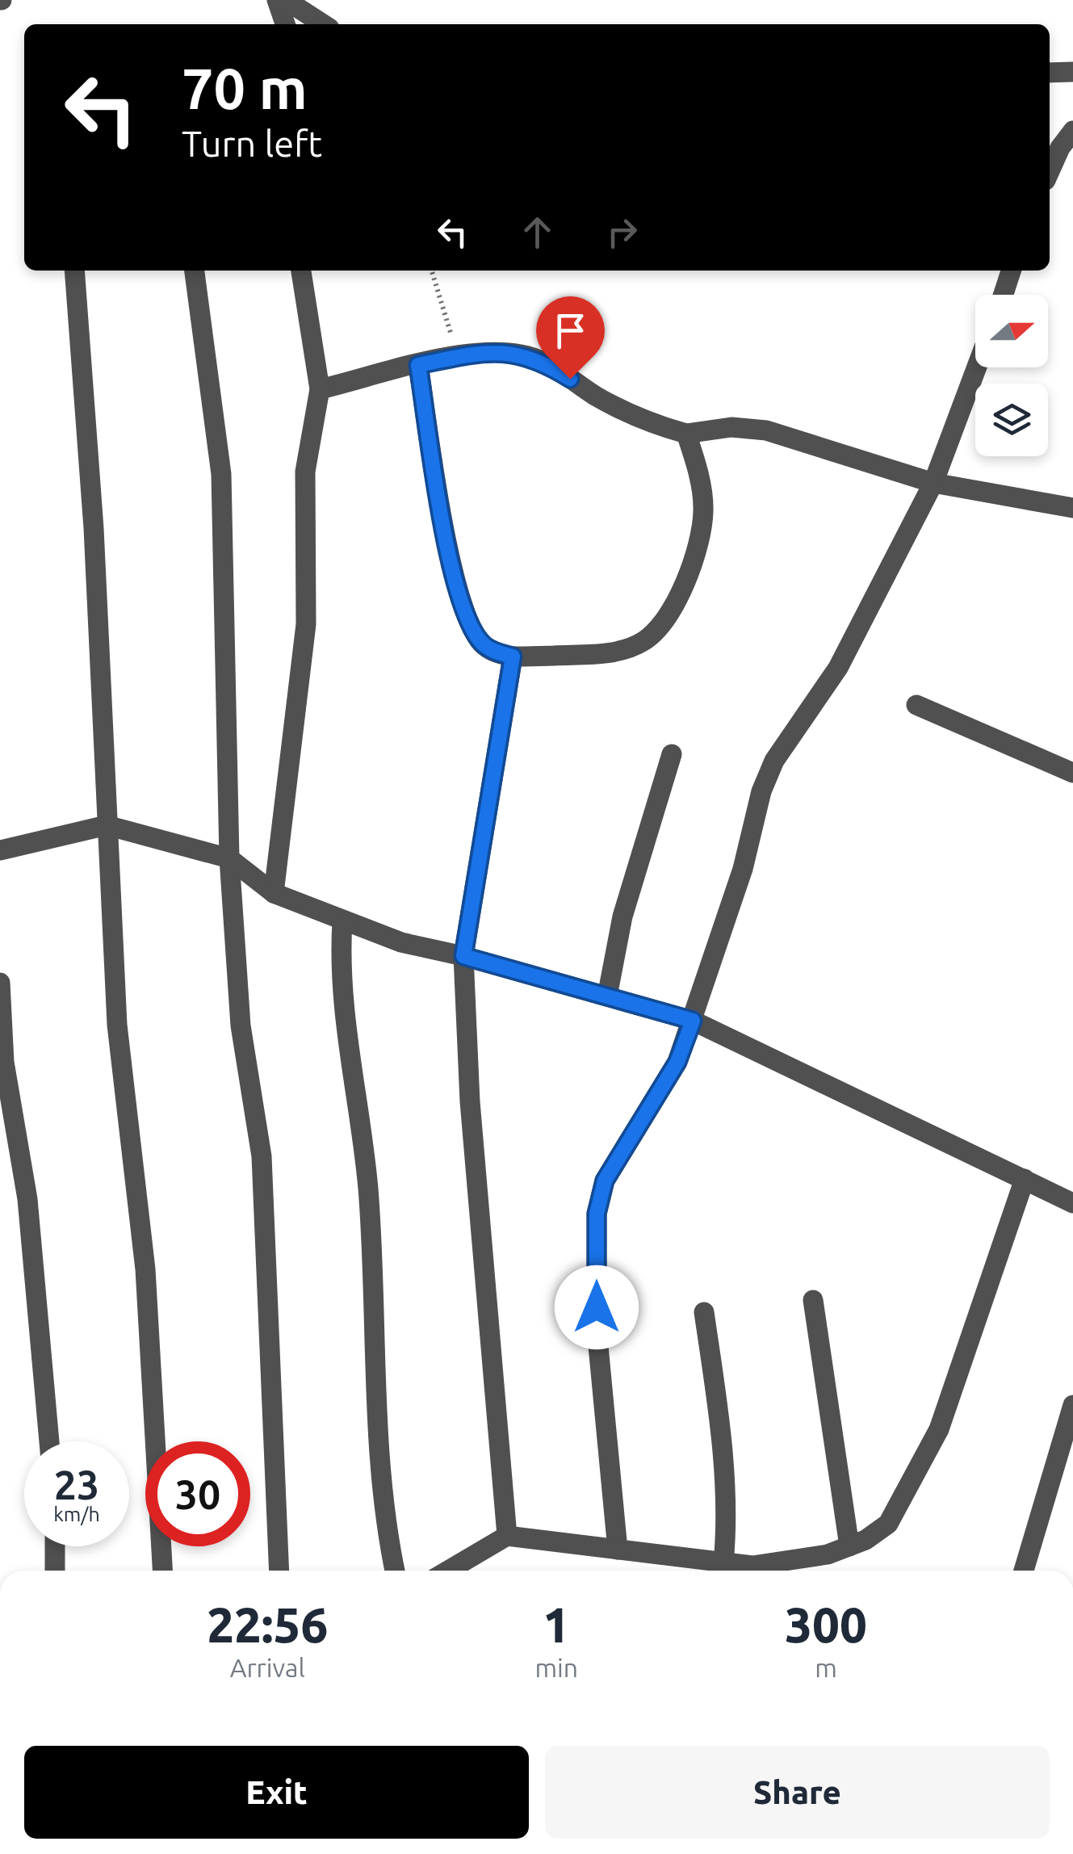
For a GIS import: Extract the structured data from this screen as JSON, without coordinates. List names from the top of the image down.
{
  "north": "right",
  "page": {
    "turn": ["70 m", "Turn left"],
    "speed": "23 km/h",
    "limit": "30",
    "eta": [
      "22:56",
      "Arrival",
      "1",
      "min",
      "300",
      "m"
    ],
    "buttons": ["Exit", "Share"]
  }
}
